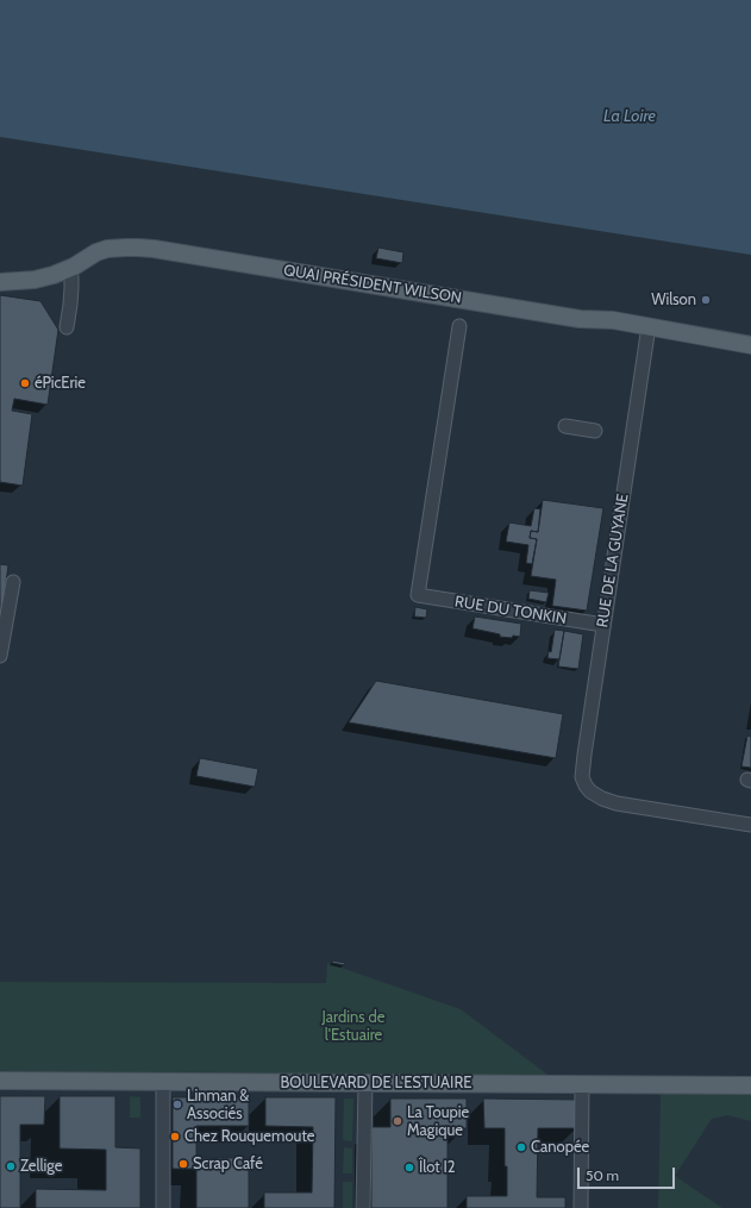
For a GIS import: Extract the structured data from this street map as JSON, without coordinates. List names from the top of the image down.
{
  "streets": {
    "main road": ["QUAI PRÉSIDENT WILSON", "BOULEVARD DE L'ESTUAIRE"],
    "street": ["RUE DE LA GUYANE", "RUE DU TONKIN"]
  },
  "crossings": [
    ["QUAI PRÉSIDENT WILSON", "RUE DE LA GUYANE"],
    ["RUE DE LA GUYANE", "RUE DU TONKIN"]
  ],
  "water": ["La Loire"],
  "parks": ["Jardins de l'Estuaire"],
  "places": [
    "Wilson",
    "éPicErie",
    "Linman & Associés",
    "La Toupie Magique",
    "Chez Rouquemoute",
    "Canopée",
    "Scrap Café",
    "Zellige",
    "Îlot I2"
  ],
  "scale_bar": "50 m"
}
